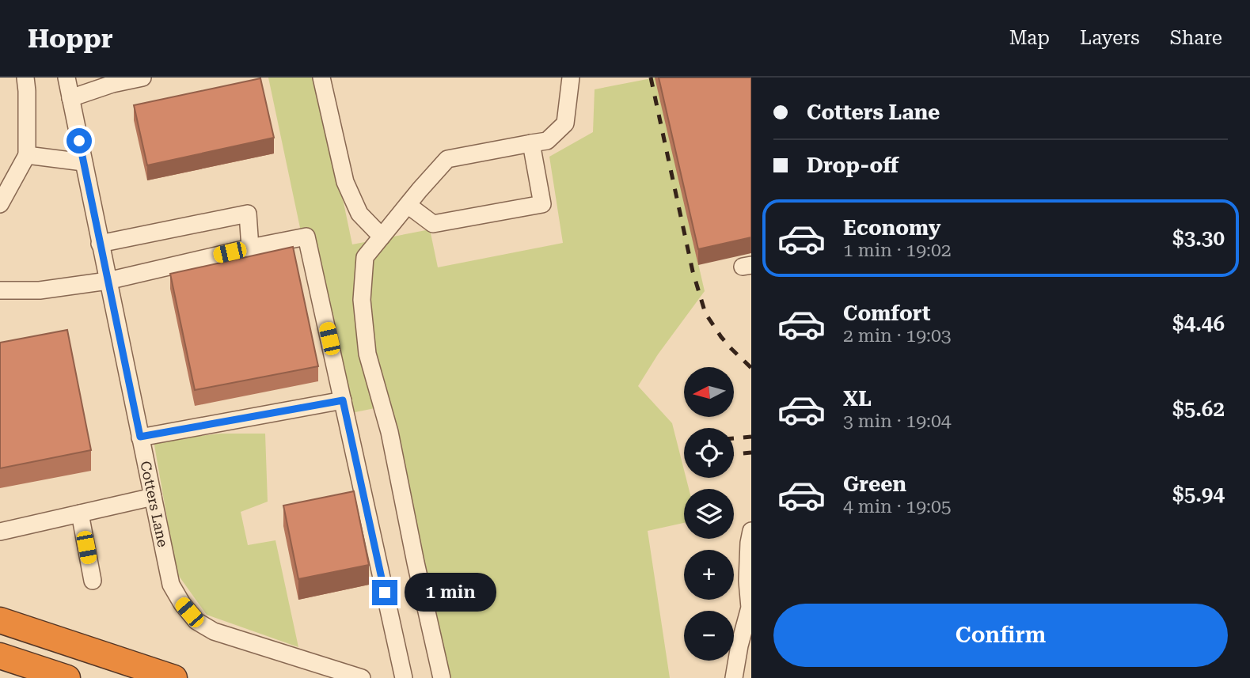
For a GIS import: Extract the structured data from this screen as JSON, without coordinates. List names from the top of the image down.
{
  "streets": {
    "street": ["Cotters Lane"]
  },
  "north": "left",
  "page": {
    "header": "Hoppr",
    "nav": ["Map", "Layers", "Share"],
    "banner": ["Cotters Lane", "Drop-off"],
    "list": [
      {
        "name": "Economy",
        "note": "1 min · 19:02",
        "value": "$3.30"
      },
      {
        "name": "Comfort",
        "note": "2 min · 19:03",
        "value": "$4.46"
      },
      {
        "name": "XL",
        "note": "3 min · 19:04",
        "value": "$5.62"
      },
      {
        "name": "Green",
        "note": "4 min · 19:05",
        "value": "$5.94"
      }
    ],
    "map_buttons": ["+", "−"],
    "bubble": "1 min",
    "buttons": "Confirm"
  }
}
